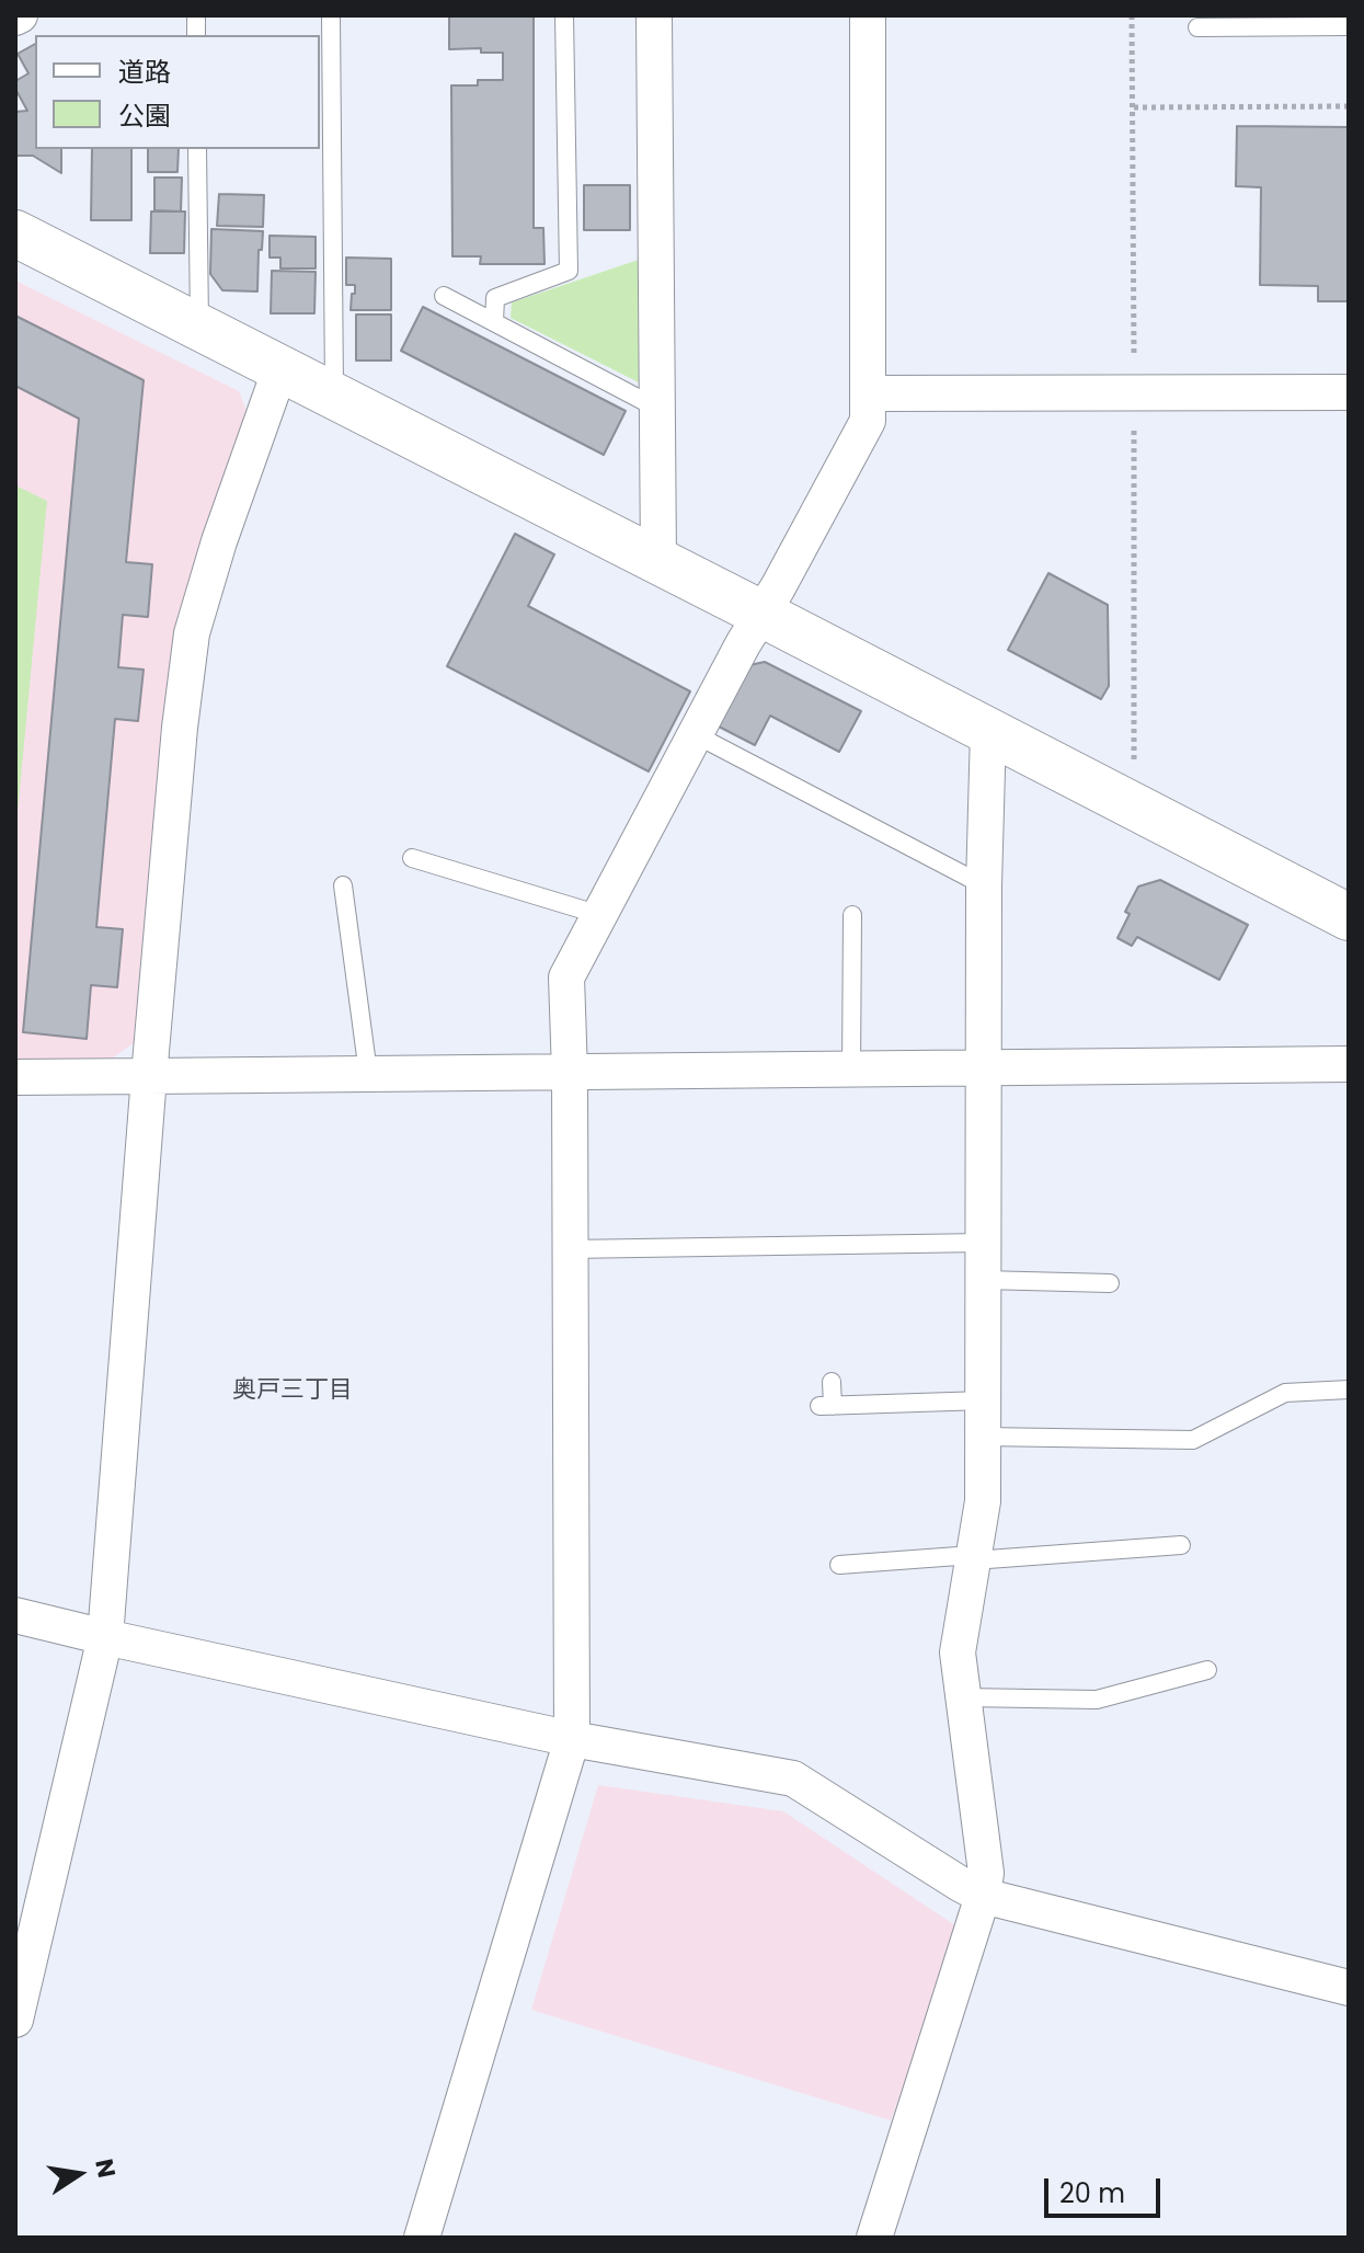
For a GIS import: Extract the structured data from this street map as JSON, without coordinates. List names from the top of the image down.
{
  "districts": ["奥戸三丁目"],
  "legend": ["道路", "公園"],
  "scale_bar": "20 m",
  "north": "right"
}
